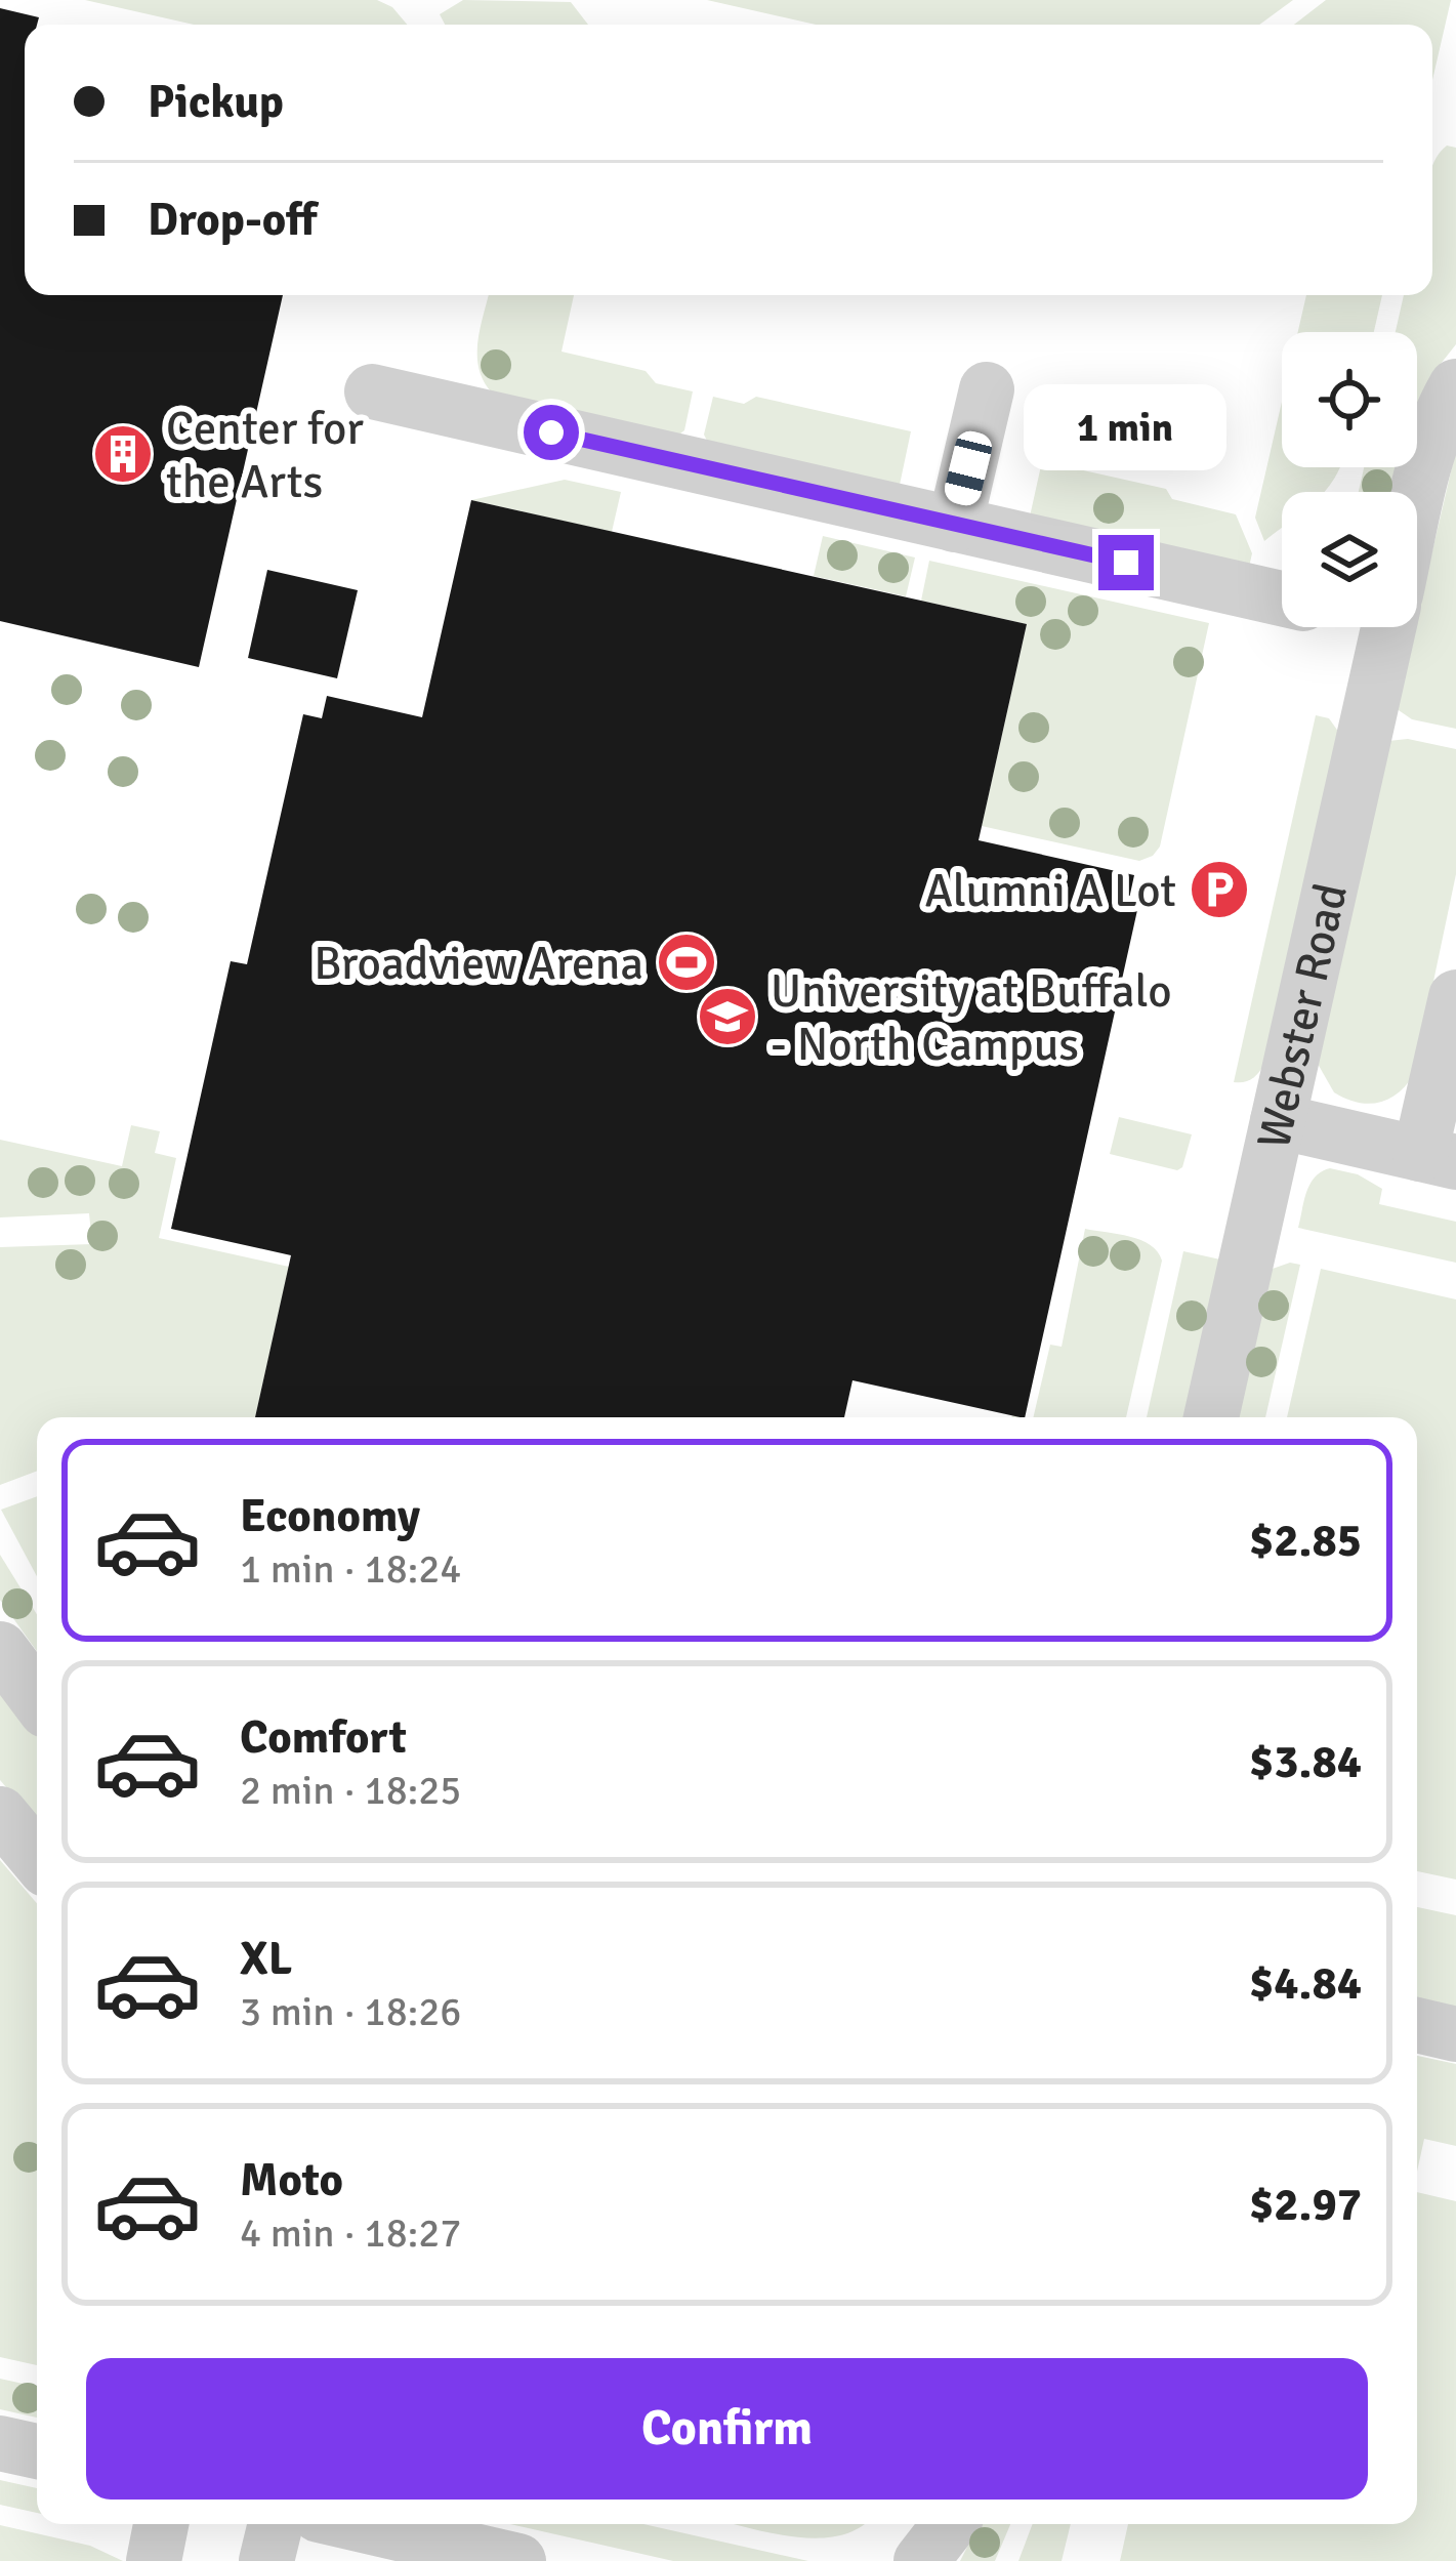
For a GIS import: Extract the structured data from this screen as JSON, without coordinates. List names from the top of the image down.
{
  "streets": {
    "street": ["Webster Road"]
  },
  "places": {
    "building": ["Center for the Arts"],
    "parking": ["Alumni A Lot"],
    "sports": ["Broadview Arena"],
    "school or university": ["University at Buffalo - North Campus"]
  },
  "page": {
    "banner": ["Pickup", "Drop-off"],
    "bubble": "1 min",
    "list": [
      {
        "name": "Economy",
        "note": "1 min · 18:24",
        "value": "$2.85"
      },
      {
        "name": "Comfort",
        "note": "2 min · 18:25",
        "value": "$3.84"
      },
      {
        "name": "XL",
        "note": "3 min · 18:26",
        "value": "$4.84"
      },
      {
        "name": "Moto",
        "note": "4 min · 18:27",
        "value": "$2.97"
      }
    ],
    "buttons": "Confirm"
  }
}
